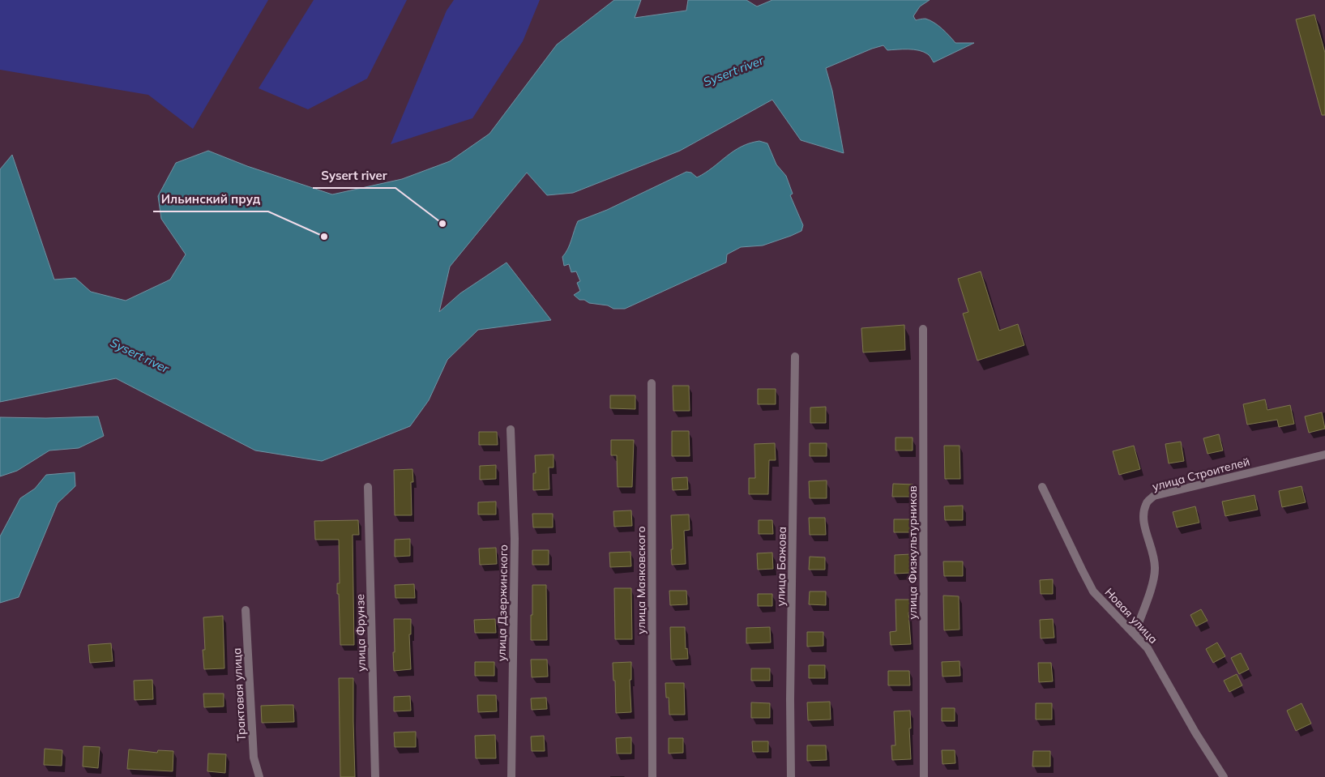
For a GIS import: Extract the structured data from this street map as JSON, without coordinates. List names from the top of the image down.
{
  "streets": {
    "street": [
      "улица Строителей",
      "улица Физкультурников",
      "улица Бажова",
      "улица Маяковского",
      "улица Дзержинского",
      "Новая улица",
      "улица Фрунзе",
      "Трактовая улица"
    ]
  },
  "crossings": [
    ["улица Строителей", "Новая улица"]
  ],
  "water": ["Sysert river"],
  "places": ["Sysert river", "Ильинский пруд"]
}
